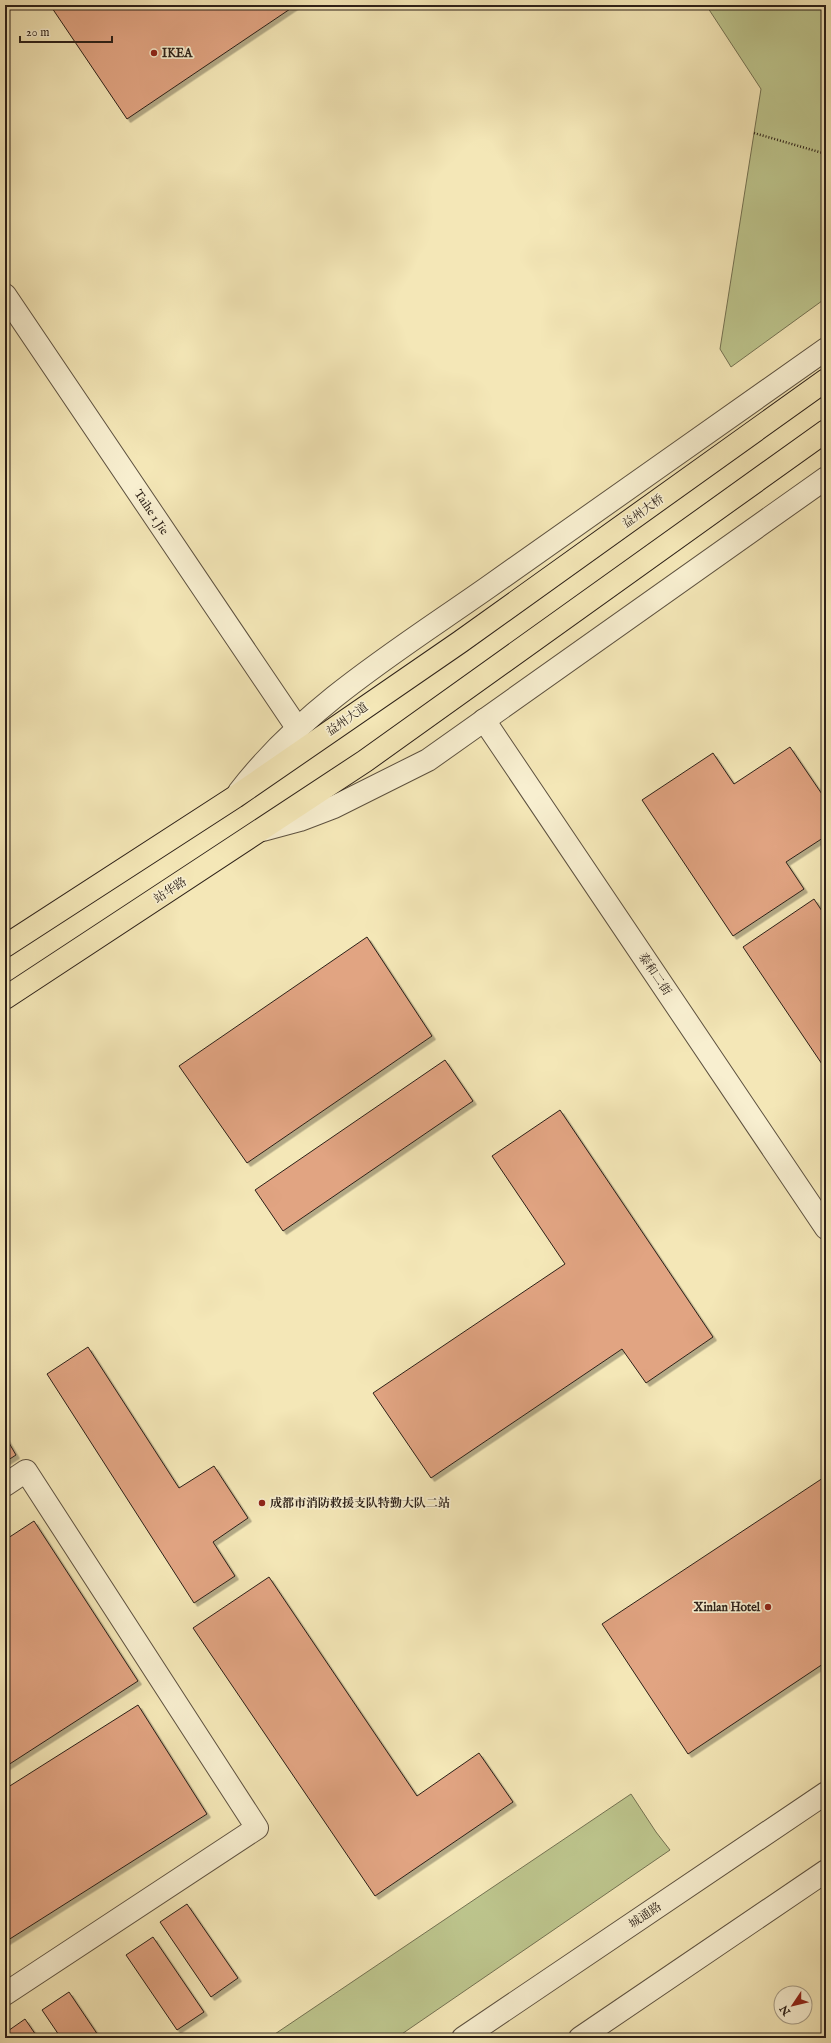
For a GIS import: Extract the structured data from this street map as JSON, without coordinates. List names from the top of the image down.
{
  "streets": {
    "main road": ["益州大桥", "益州大道", "站华路"],
    "street": ["Taihe 1 Jie", "泰和二街", "城通路"]
  },
  "crossings": [
    ["益州大桥", "益州大道"]
  ],
  "places": ["IKEA", "成都市消防救援支队特勤大队二站", "Xinlan Hotel"],
  "scale_bar": "20 m",
  "north": "bottom left"
}
